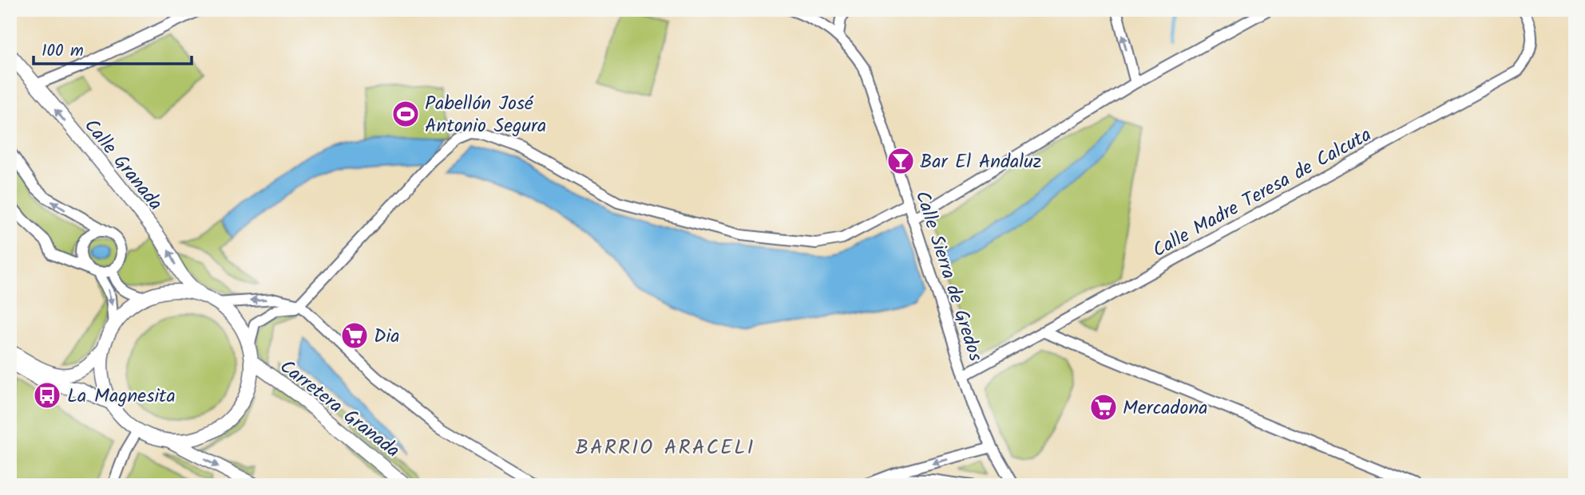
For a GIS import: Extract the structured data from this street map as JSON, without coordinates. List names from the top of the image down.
{
  "streets": {
    "main road": ["Calle Granada", "Carretera Granada"],
    "street": ["Calle Madre Teresa de Calcuta", "Calle Sierra de Gredos"]
  },
  "crossings": [
    ["Calle Granada", "Carretera Granada"],
    ["Calle Madre Teresa de Calcuta", "Calle Sierra de Gredos"]
  ],
  "one_way": ["Calle Granada"],
  "districts": ["BARRIO ARACELI"],
  "places": {
    "sports": ["Pabellón José Antonio Segura"],
    "bar": ["Bar El Andaluz"],
    "supermarket": ["Dia", "Mercadona"],
    "bus stop": ["La Magnesita"]
  },
  "scale_bar": "100 m"
}
